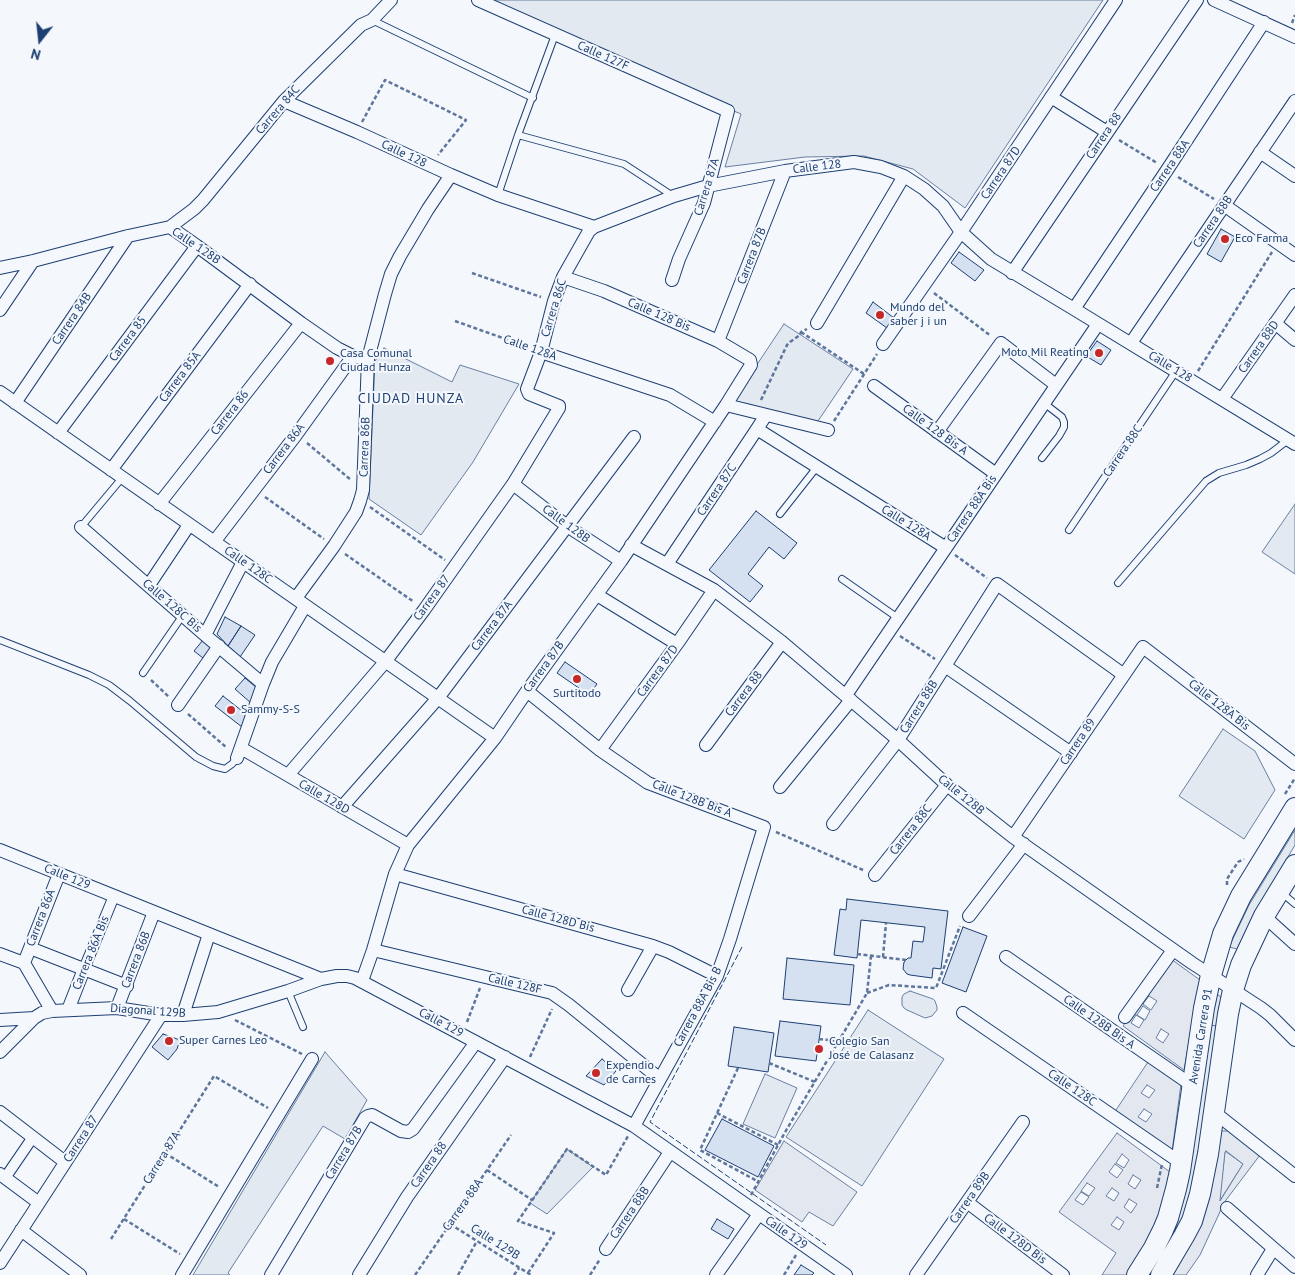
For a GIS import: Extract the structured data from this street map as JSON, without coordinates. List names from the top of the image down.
{
  "streets": {
    "main road": ["Avenida Carrera 91"],
    "street": [
      "Calle 127F",
      "Carrera 84C",
      "Carrera 88",
      "Calle 128",
      "Carrera 88A",
      "Carrera 87D",
      "Carrera 87A",
      "Carrera 88B",
      "Calle 128B",
      "Carrera 87B",
      "Carrera 86C",
      "Calle 128 Bis",
      "Carrera 84B",
      "Carrera 85",
      "Carrera 88D",
      "Calle 128A",
      "Carrera 85A",
      "Carrera 86",
      "Calle 128 Bis A",
      "Carrera 86B",
      "Carrera 86A",
      "Carrera 88C",
      "Carrera 87C",
      "Carrera 88A Bis",
      "Calle 128C",
      "Carrera 87",
      "Calle 128C Bis",
      "Calle 128A Bis",
      "Carrera 89",
      "Calle 128D",
      "Calle 128B Bis A",
      "Calle 129",
      "Calle 128D Bis",
      "Carrera 86A Bis",
      "Calle 128F",
      "Carrera 88A Bis B",
      "Diagonal 129B",
      "Carrera 89B"
    ],
    "path": ["Calle 129B"]
  },
  "crossings": [
    ["Calle 127F", "Carrera 87A"],
    ["Carrera 84C", "Calle 128"],
    ["Carrera 84C", "Calle 128B"],
    ["Carrera 88", "Calle 128"],
    ["Carrera 88", "Calle 128B"],
    ["Carrera 88", "Calle 129"],
    ["Calle 128", "Carrera 88A"],
    ["Calle 128", "Carrera 87D"],
    ["Calle 128", "Carrera 87A"],
    ["Calle 128", "Carrera 88B"],
    ["Calle 128", "Carrera 87B"],
    ["Calle 128", "Carrera 86C"],
    ["Calle 128", "Carrera 88D"],
    ["Calle 128", "Carrera 86B"],
    ["Calle 128", "Carrera 88C"],
    ["Calle 128", "Carrera 88A Bis"],
    ["Carrera 88A", "Calle 129B"],
    ["Carrera 87D", "Calle 128B"],
    ["Carrera 87D", "Calle 128B Bis A"],
    ["Carrera 87A", "Calle 128B"],
    ["Carrera 87A", "Calle 128C"],
    ["Carrera 87A", "Calle 128D"],
    ["Carrera 88B", "Calle 128B"],
    ["Carrera 88B", "Calle 129"],
    ["Calle 128B", "Carrera 87B"],
    ["Calle 128B", "Carrera 84B"],
    ["Calle 128B", "Carrera 85"],
    ["Calle 128B", "Carrera 85A"],
    ["Calle 128B", "Carrera 86"],
    ["Calle 128B", "Carrera 86B"],
    ["Calle 128B", "Carrera 86A"],
    ["Calle 128B", "Carrera 88C"],
    ["Calle 128B", "Carrera 87C"],
    ["Calle 128B", "Carrera 88A Bis"],
    ["Calle 128B", "Carrera 87"],
    ["Calle 128B", "Carrera 89"],
    ["Calle 128B", "Avenida Carrera 91"],
    ["Carrera 87B", "Calle 128 Bis"],
    ["Carrera 87B", "Calle 128A"],
    ["Carrera 87B", "Calle 128C"],
    ["Carrera 87B", "Calle 128D"],
    ["Carrera 87B", "Calle 128B Bis A"],
    ["Carrera 87B", "Calle 129"],
    ["Carrera 87B", "Calle 128D Bis"],
    ["Carrera 87B", "Calle 128F"],
    ["Carrera 86C", "Calle 128 Bis"],
    ["Carrera 86C", "Calle 128A"],
    ["Carrera 86C", "Carrera 87"],
    ["Carrera 84B", "Calle 128C"],
    ["Carrera 85", "Calle 128C"],
    ["Calle 128A", "Carrera 87C"],
    ["Calle 128A", "Carrera 88A Bis"],
    ["Carrera 85A", "Calle 128C"],
    ["Carrera 86", "Calle 128C"],
    ["Calle 128 Bis A", "Carrera 88A Bis"],
    ["Carrera 86B", "Calle 128C"],
    ["Carrera 86B", "Calle 128C Bis"],
    ["Carrera 86B", "Calle 128D"],
    ["Carrera 86B", "Calle 129"],
    ["Carrera 86B", "Diagonal 129B"],
    ["Carrera 86A", "Calle 128C"],
    ["Carrera 86A", "Calle 129"],
    ["Calle 128C", "Carrera 87"],
    ["Calle 128C", "Avenida Carrera 91"],
    ["Carrera 87", "Calle 128D"],
    ["Carrera 87", "Diagonal 129B"],
    ["Calle 128A Bis", "Carrera 89"],
    ["Calle 128B Bis A", "Carrera 88A Bis B"],
    ["Calle 128B Bis A", "Avenida Carrera 91"],
    ["Calle 129", "Carrera 86A Bis"],
    ["Calle 129", "Carrera 88A Bis B"],
    ["Calle 129", "Diagonal 129B"],
    ["Calle 128D Bis", "Carrera 88A Bis B"],
    ["Calle 128D Bis", "Carrera 89B"],
    ["Carrera 86A Bis", "Diagonal 129B"],
    ["Calle 128F", "Carrera 88A Bis B"]
  ],
  "districts": ["CIUDAD HUNZA"],
  "places": [
    "Eco Farma",
    "Mundo del saber j i un",
    "Moto Mil Reating",
    "Casa Comunal Ciudad Hunza",
    "Surtitodo",
    "Sammy-S-S",
    "Super Carnes Leo",
    "Colegio San José de Calasanz",
    "Expendio de Carnes"
  ],
  "north": "bottom"
}
